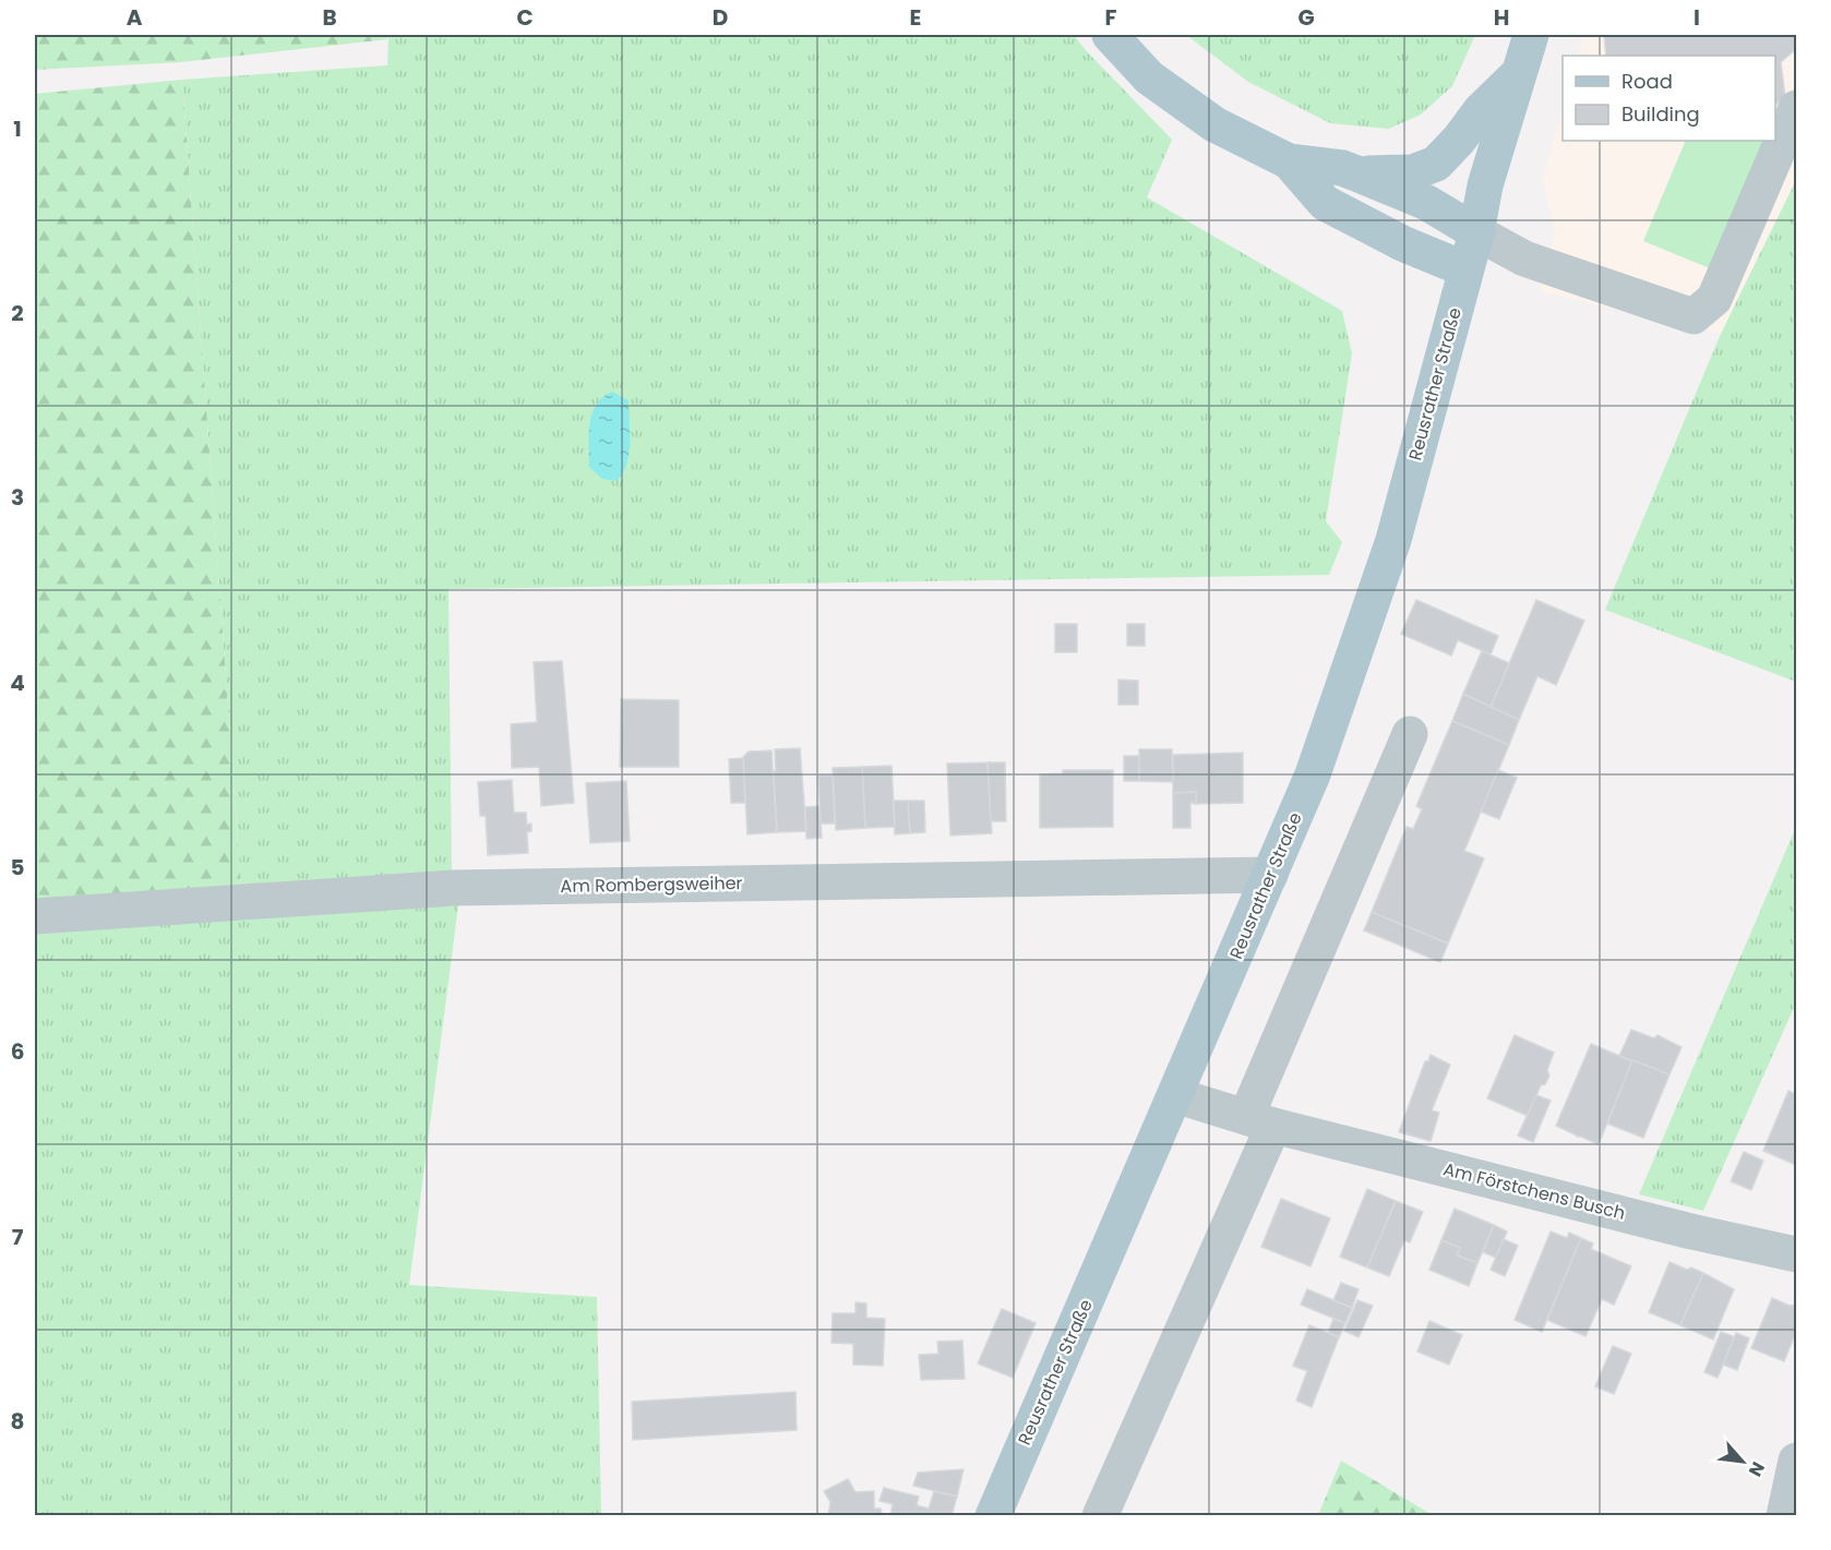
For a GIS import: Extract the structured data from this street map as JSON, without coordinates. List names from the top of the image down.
{
  "streets": {
    "main road": ["Reusrather Straße"],
    "street": ["Am Rombergsweiher", "Am Förstchens Busch"]
  },
  "crossings": [
    ["Reusrather Straße", "Am Rombergsweiher"],
    ["Reusrather Straße", "Am Förstchens Busch"]
  ],
  "legend": ["Road", "Building"],
  "north": "bottom right",
  "grid": {
    "columns": [
      "A",
      "B",
      "C",
      "D",
      "E",
      "F",
      "G",
      "H",
      "I"
    ],
    "rows": [
      "1",
      "2",
      "3",
      "4",
      "5",
      "6",
      "7",
      "8"
    ]
  }
}
